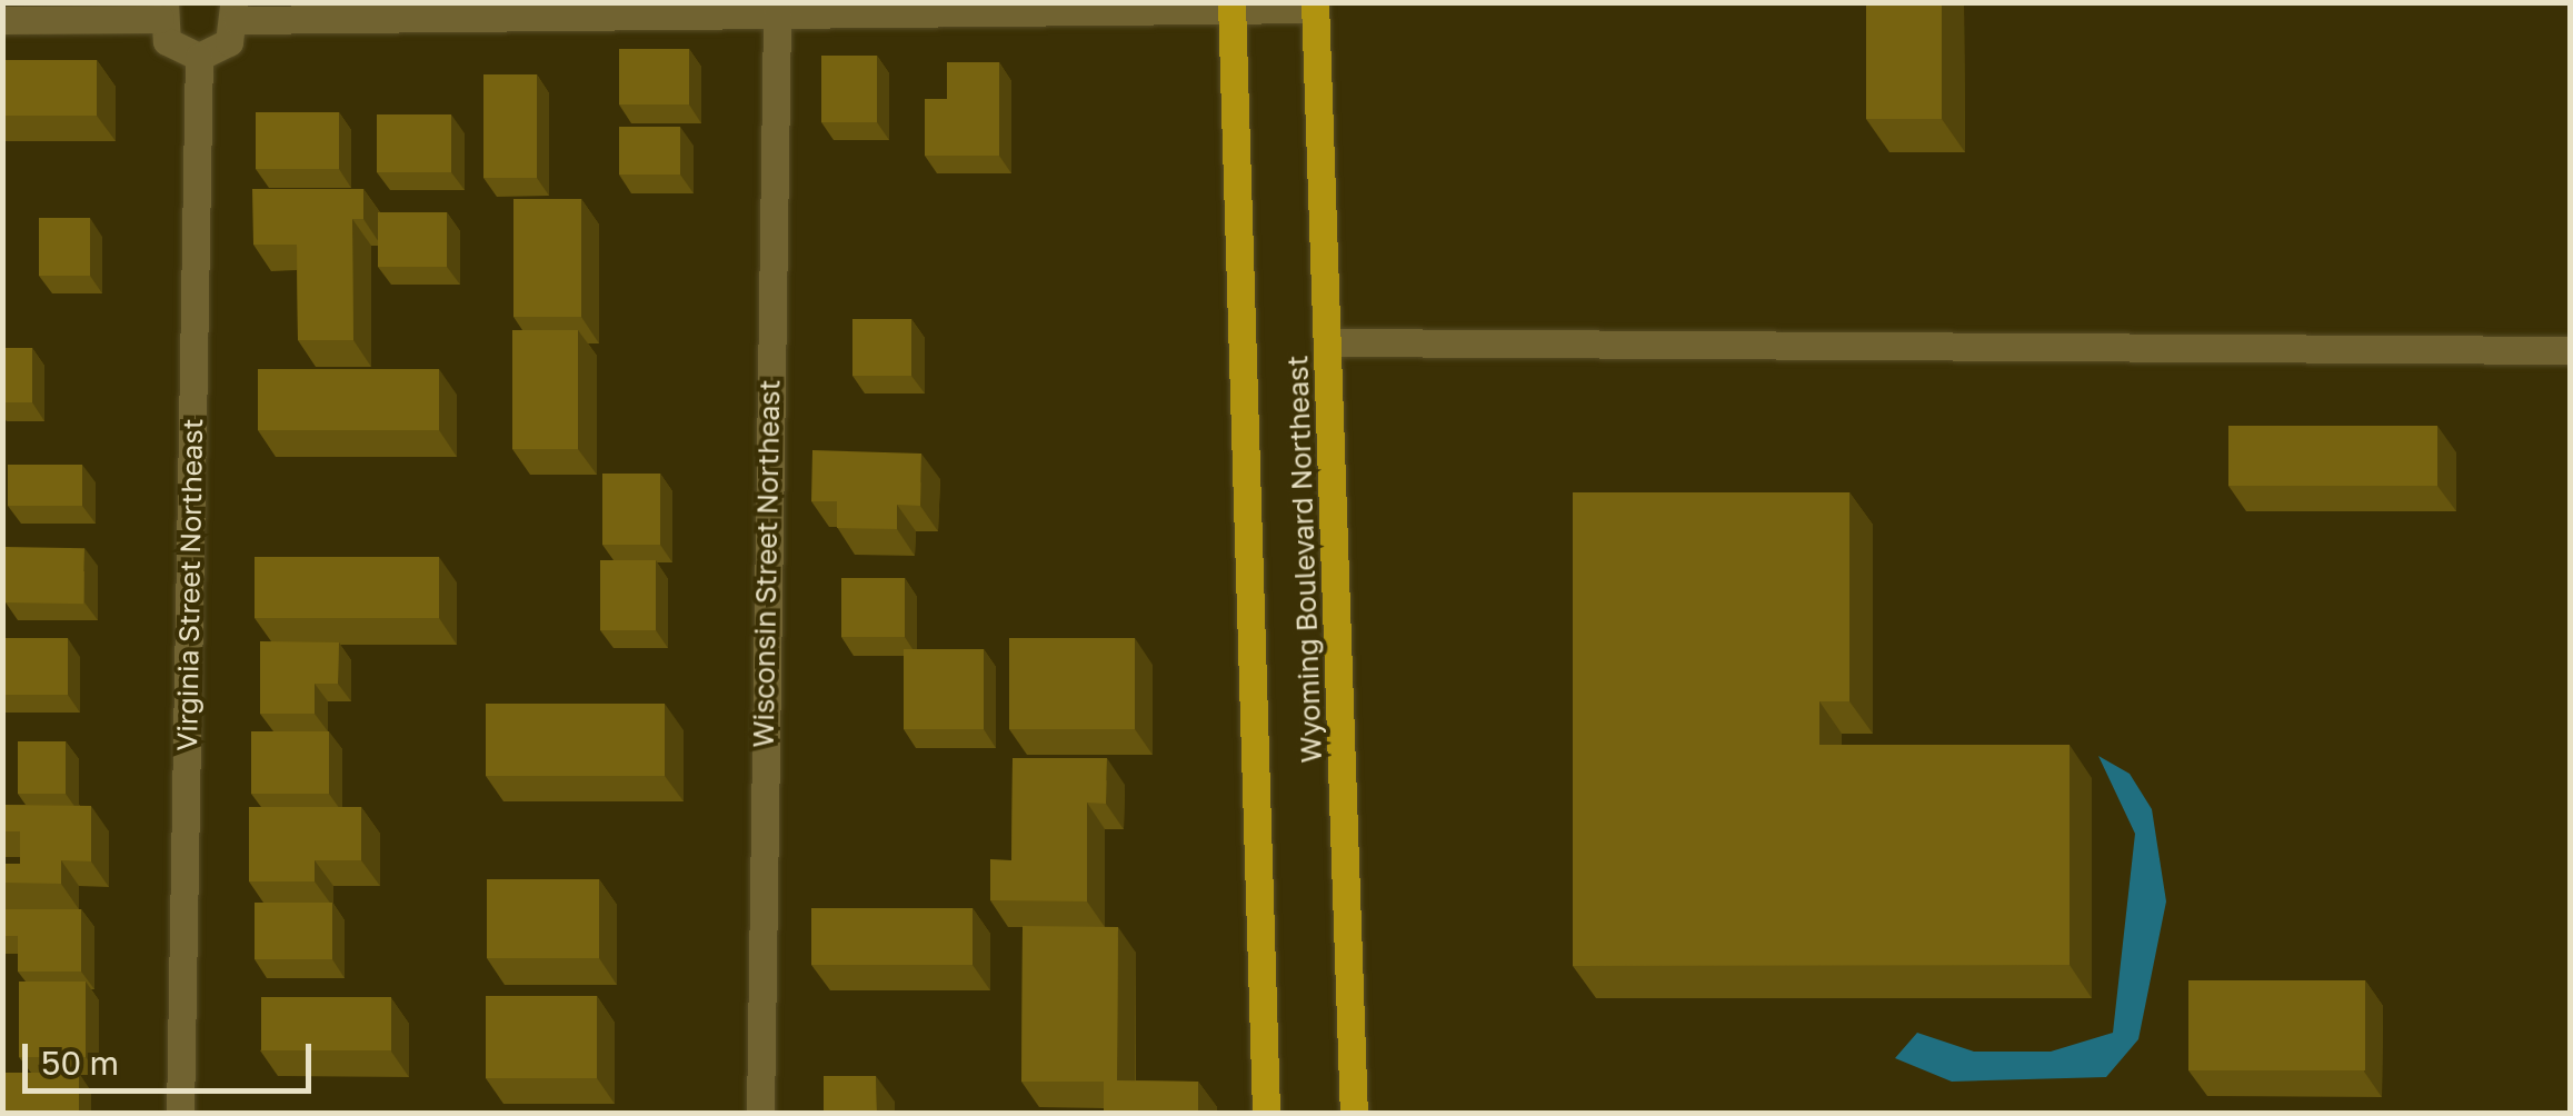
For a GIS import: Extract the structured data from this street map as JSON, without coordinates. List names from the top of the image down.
{
  "streets": {
    "main road": ["Wyoming Boulevard Northeast"],
    "street": ["Wisconsin Street Northeast", "Virginia Street Northeast"]
  },
  "scale_bar": "50 m"
}
